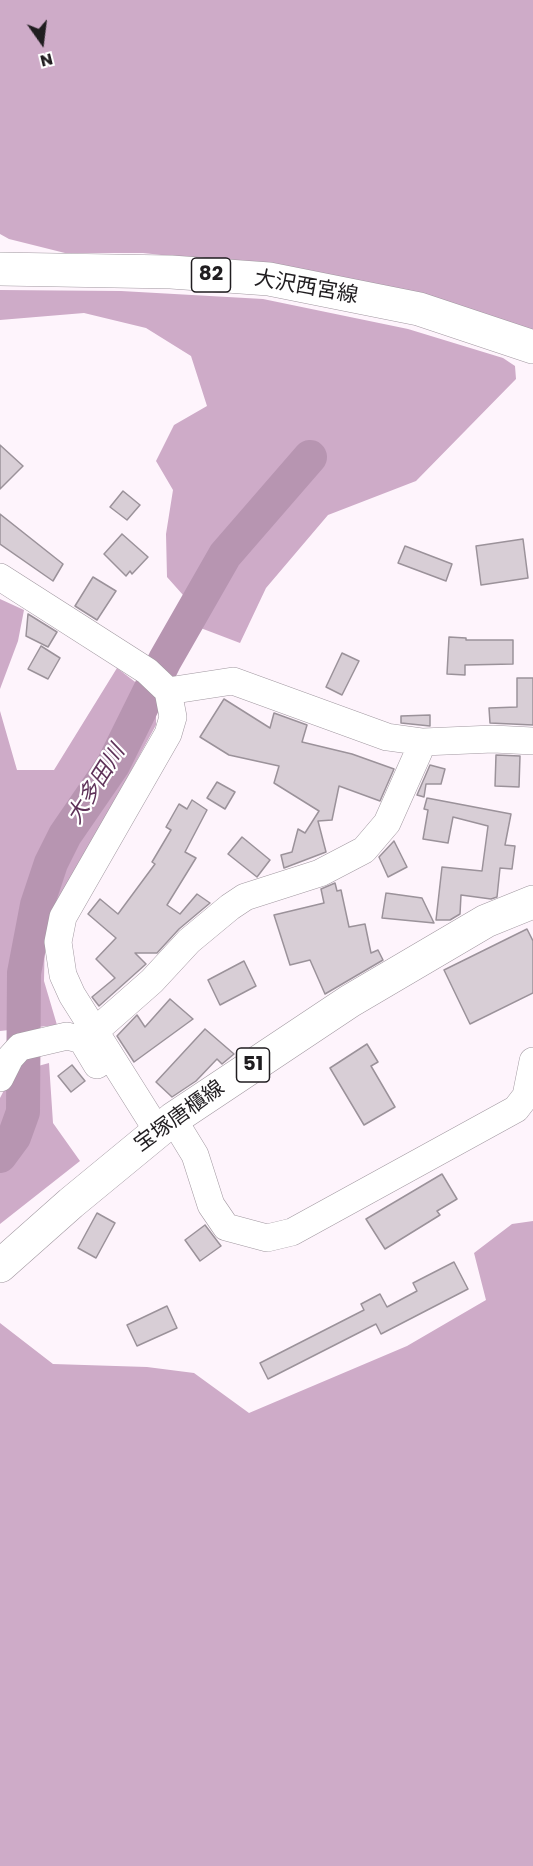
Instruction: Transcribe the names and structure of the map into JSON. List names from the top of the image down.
{
  "streets": {
    "main road": [
      "82",
      "大沢西宮線",
      "51",
      "宝塚唐櫃線"
    ]
  },
  "water": ["大多田川"],
  "north": "bottom"
}
